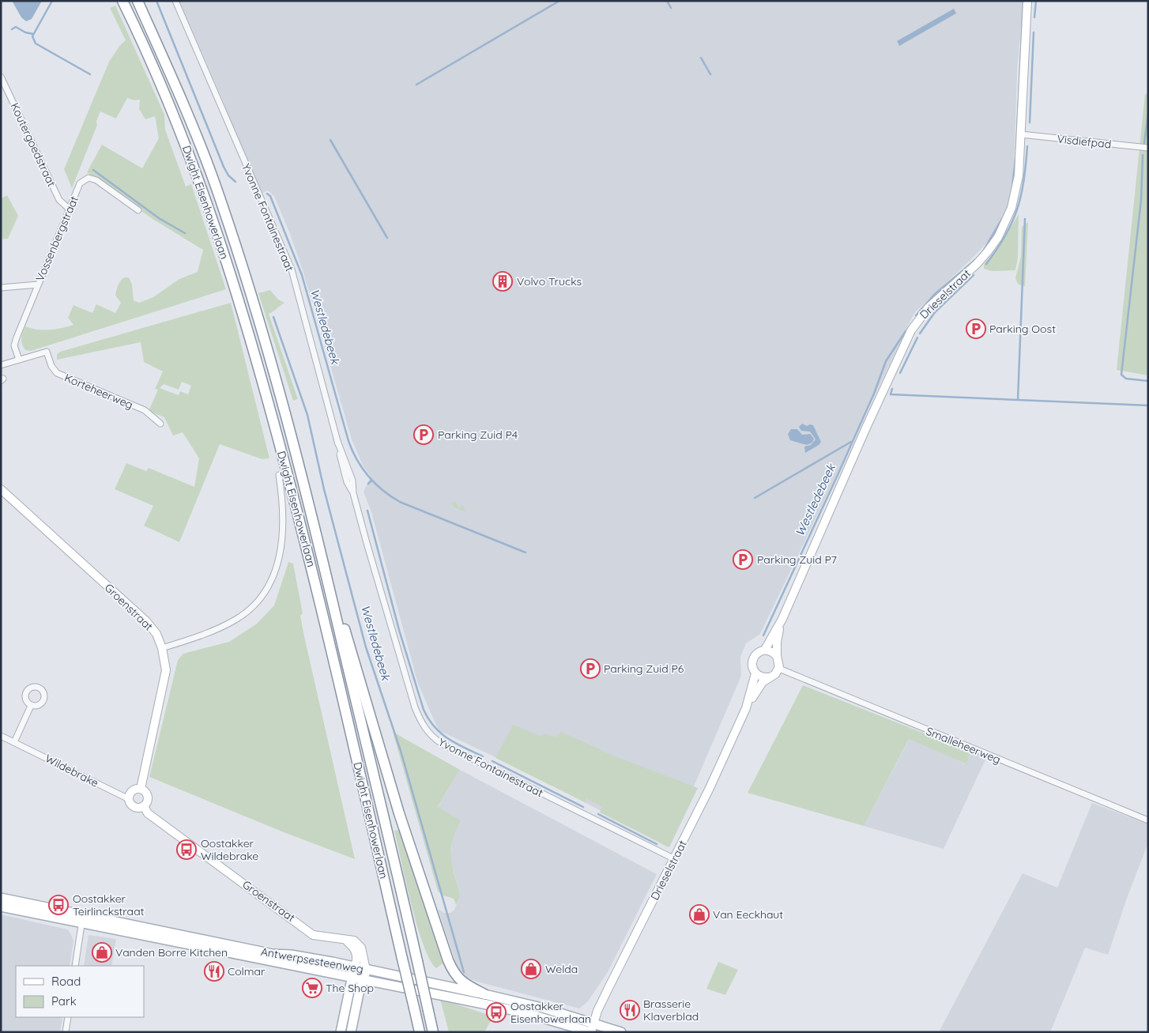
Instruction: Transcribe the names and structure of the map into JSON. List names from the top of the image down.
{
  "streets": {
    "highway": ["Dwight Eisenhowerlaan"],
    "main road": ["Antwerpsesteenweg"],
    "street": [
      "Visdiefpad",
      "Koutergoedstraat",
      "Yvonne Fontainestraat",
      "Vossenbergstraat",
      "Drieselstraat",
      "Korteheerweg",
      "Groenstraat",
      "Smalleheerweg",
      "Wildebrake"
    ]
  },
  "crossings": [
    ["Visdiefpad", "Drieselstraat"],
    ["Koutergoedstraat", "Vossenbergstraat"],
    ["Yvonne Fontainestraat", "Drieselstraat"],
    ["Vossenbergstraat", "Korteheerweg"],
    ["Drieselstraat", "Smalleheerweg"],
    ["Drieselstraat", "Antwerpsesteenweg"],
    ["Groenstraat", "Wildebrake"],
    ["Groenstraat", "Antwerpsesteenweg"]
  ],
  "water": ["Westledebeek"],
  "places": {
    "building": ["Volvo Trucks"],
    "parking": [
      "Parking Oost",
      "Parking Zuid P4",
      "Parking Zuid P7",
      "Parking Zuid P6"
    ],
    "bus stop": ["Oostakker Wildebrake", "Oostakker Teirlinckstraat", "Oostakker Eisenhowerlaan"],
    "shop": ["Van Eeckhaut", "Vanden Borre Kitchen", "Welda"],
    "restaurant": ["Colmar", "Brasserie Klaverblad"],
    "supermarket": ["The Shop"]
  },
  "legend": ["Road", "Park"]
}
